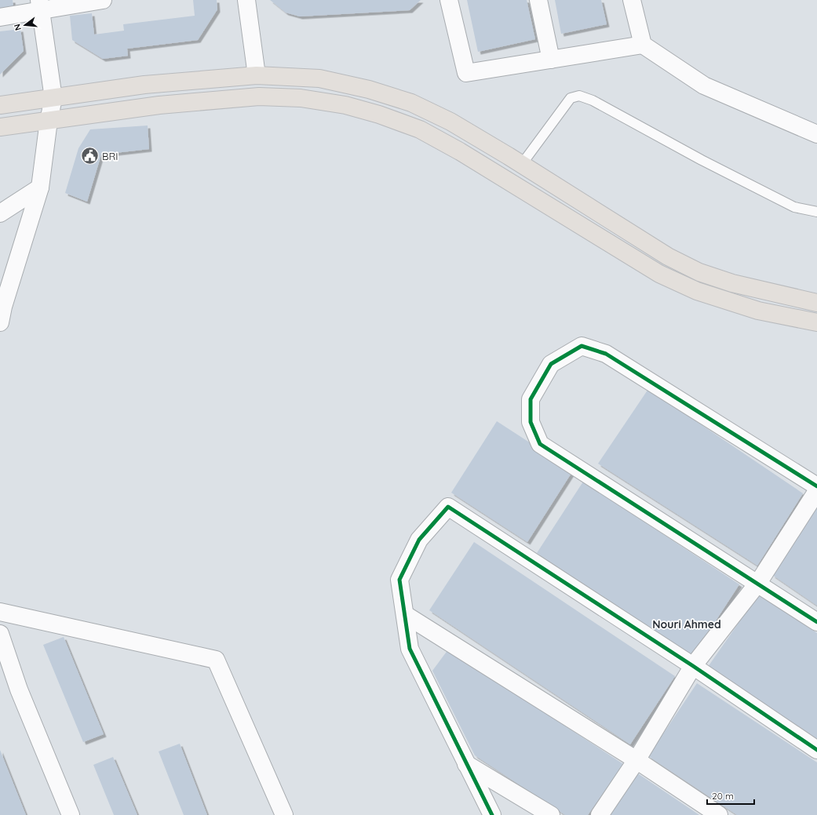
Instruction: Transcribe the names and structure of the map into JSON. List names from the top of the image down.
{
  "districts": ["Nouri Ahmed"],
  "places": {
    "public building": ["BRI"]
  },
  "scale_bar": "20 m",
  "north": "left"
}
